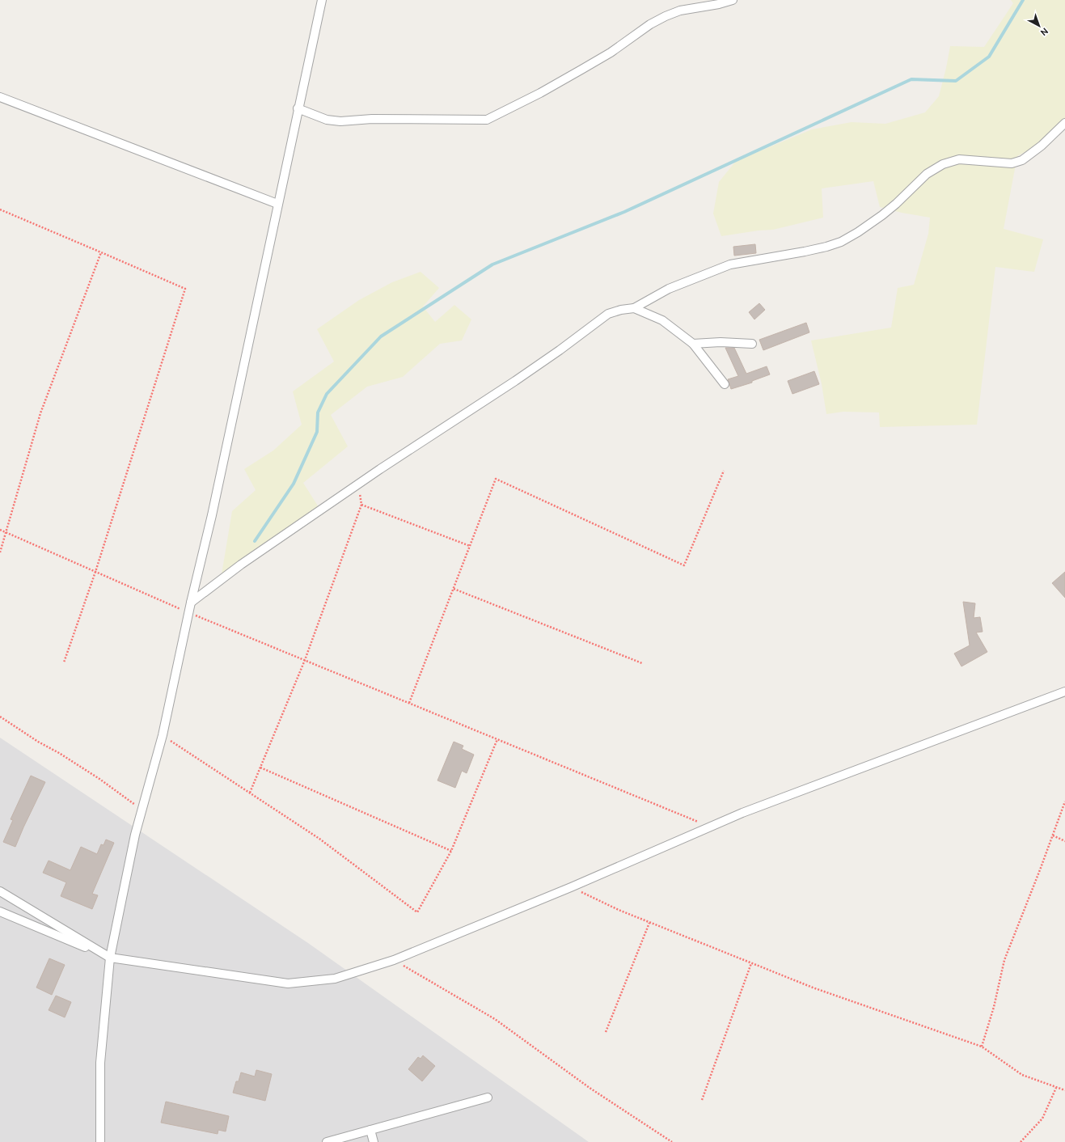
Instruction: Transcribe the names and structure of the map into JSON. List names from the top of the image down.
{
  "north": "bottom right"
}
